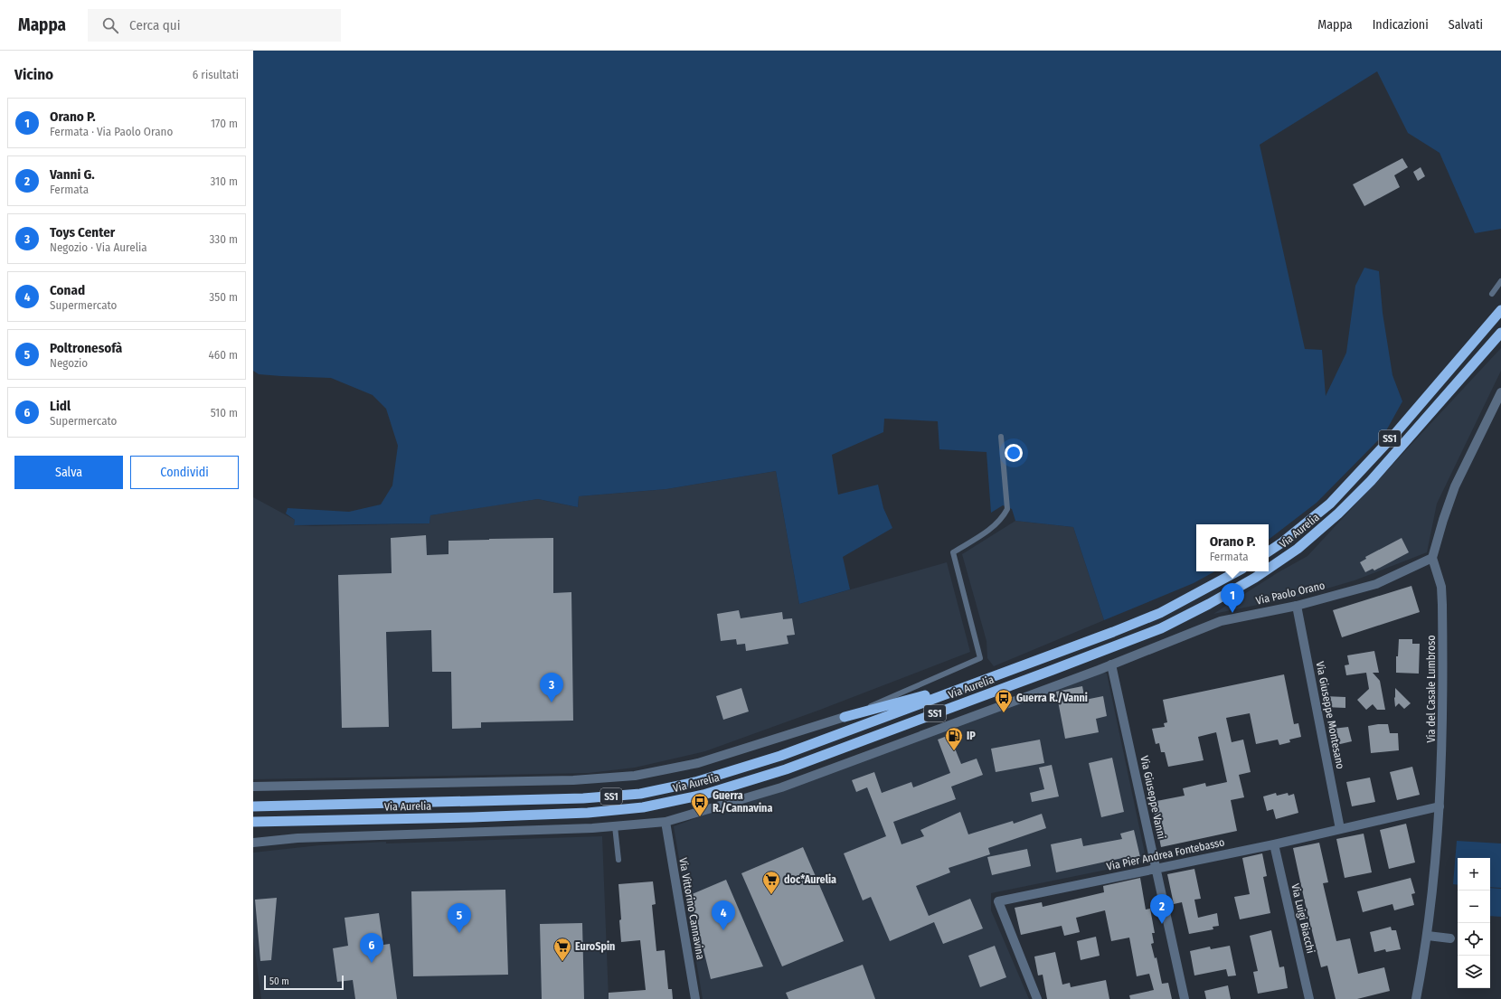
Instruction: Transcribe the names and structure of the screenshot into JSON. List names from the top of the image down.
{
  "streets": {
    "highway": ["SS1", "Via Aurelia"],
    "street": [
      "Via Paolo Orano",
      "Via del Casale Lumbroso",
      "Via Giuseppe Montesano",
      "Via Giuseppe Vanni",
      "Via Pier Andrea Fontebasso",
      "Via Vittorino Cannavina",
      "Via Luigi Biacchi"
    ]
  },
  "crossings": [
    ["Via Paolo Orano", "Via del Casale Lumbroso"],
    ["Via Paolo Orano", "Via Giuseppe Montesano"],
    ["Via Paolo Orano", "Via Giuseppe Vanni"],
    ["Via del Casale Lumbroso", "Via Pier Andrea Fontebasso"],
    ["Via Giuseppe Montesano", "Via Pier Andrea Fontebasso"],
    ["Via Giuseppe Vanni", "Via Pier Andrea Fontebasso"],
    ["Via Pier Andrea Fontebasso", "Via Luigi Biacchi"]
  ],
  "places": {
    "bus stop": ["Guerra R./Vanni", "Guerra R./Cannavina"],
    "fuel station": ["IP"],
    "supermarket": ["doc*Aurelia", "EuroSpin"]
  },
  "scale_bar": "50 m",
  "page": {
    "header": "Mappa",
    "search": "Cerca qui",
    "nav": ["Mappa", "Indicazioni", "Salvati"],
    "heading": ["Vicino", "6 risultati"],
    "list": [
      {
        "mark": "1",
        "name": "Orano P.",
        "note": "Fermata · Via Paolo Orano",
        "value": "170 m"
      },
      {
        "mark": "2",
        "name": "Vanni G.",
        "note": "Fermata",
        "value": "310 m"
      },
      {
        "mark": "3",
        "name": "Toys Center",
        "note": "Negozio · Via Aurelia",
        "value": "330 m"
      },
      {
        "mark": "4",
        "name": "Conad",
        "note": "Supermercato",
        "value": "350 m"
      },
      {
        "mark": "5",
        "name": "Poltronesofà",
        "note": "Negozio",
        "value": "460 m"
      },
      {
        "mark": "6",
        "name": "Lidl",
        "note": "Supermercato",
        "value": "510 m"
      }
    ],
    "buttons": ["Salva", "Condividi"],
    "popup": ["Orano P.", "Fermata"],
    "pins": [
      "1",
      "3",
      "2",
      "4",
      "5",
      "6"
    ],
    "map_buttons": ["+", "−"],
    "scale": "50 m"
  }
}
